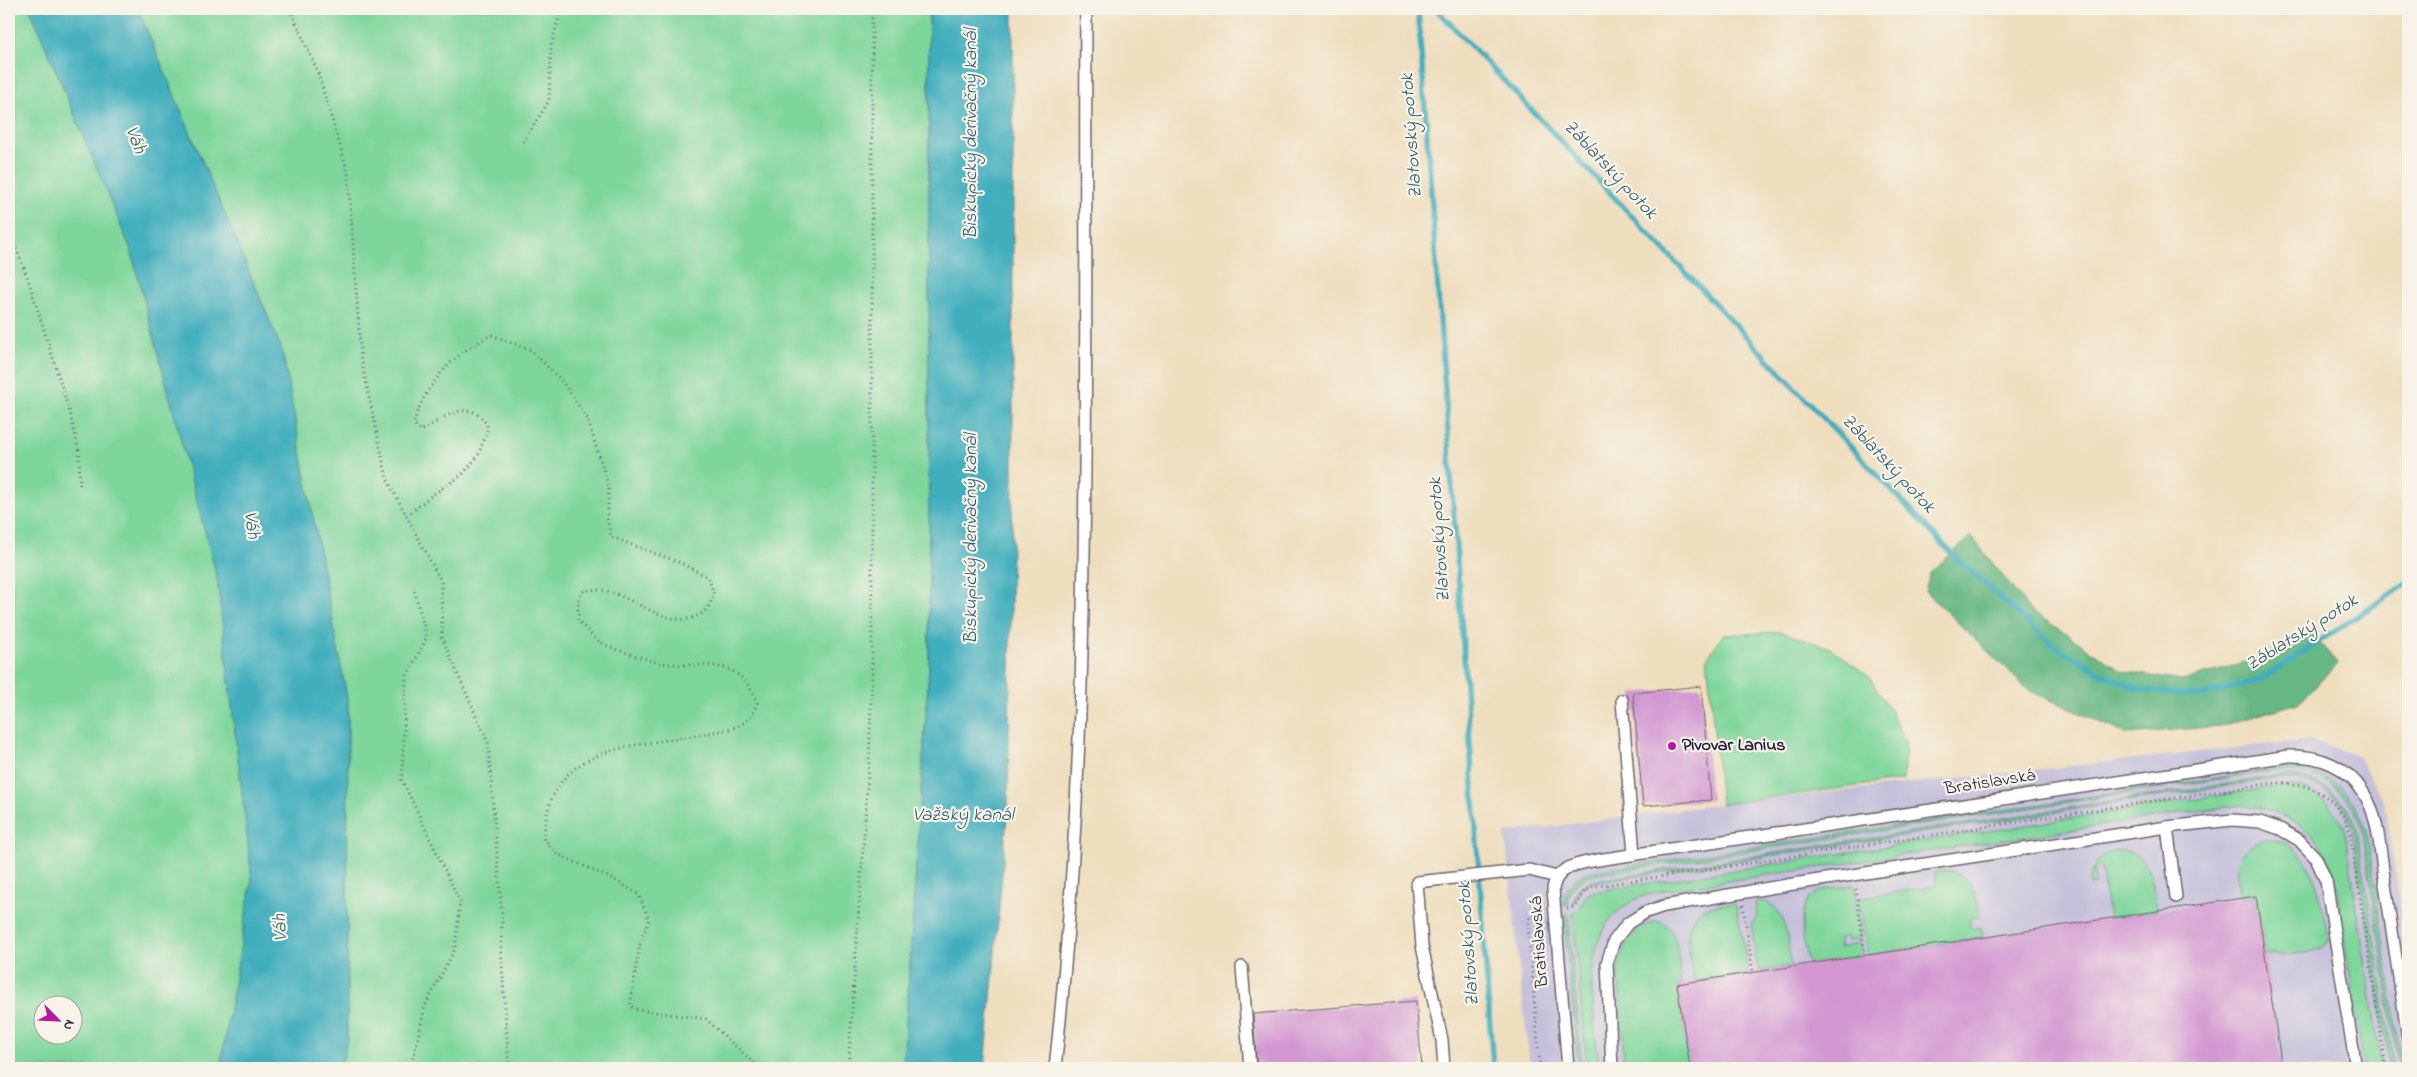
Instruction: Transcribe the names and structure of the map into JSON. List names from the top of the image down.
{
  "streets": {
    "lane": ["Bratislavská"]
  },
  "water": [
    "Biskupický derivačný kanál",
    "Zlatovský potok",
    "Váh",
    "Záblatský potok",
    "Važský kanál"
  ],
  "places": ["Pivovar Lanius"],
  "north": "bottom right"
}
